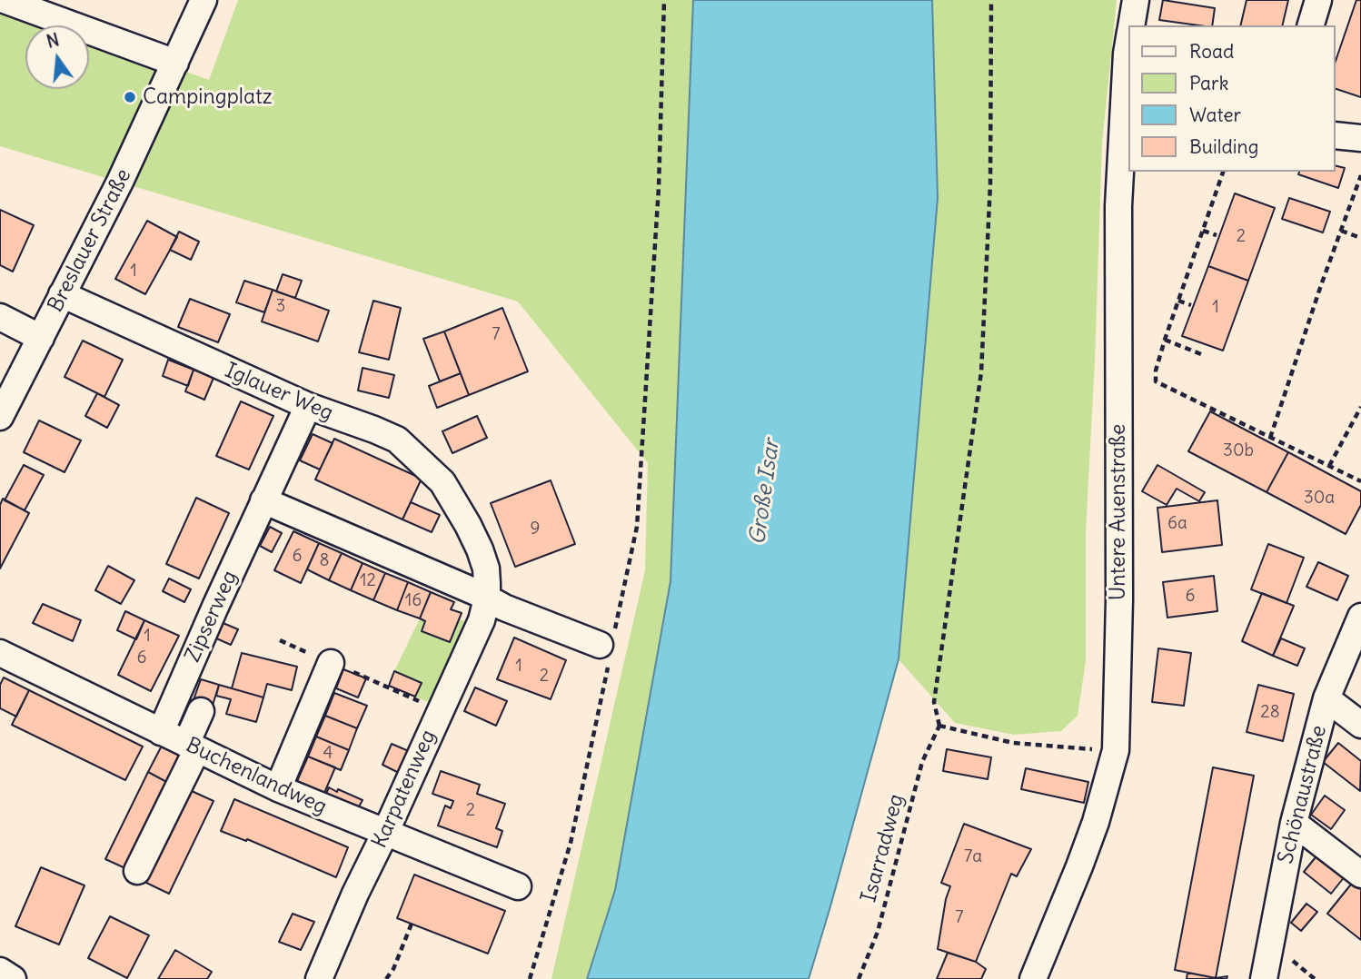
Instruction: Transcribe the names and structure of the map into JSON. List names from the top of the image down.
{
  "streets": {
    "street": [
      "Breslauer Straße",
      "Iglauer Weg",
      "Untere Auenstraße",
      "Zipserweg",
      "Buchenlandweg",
      "Karpatenweg",
      "Schönaustraße"
    ],
    "path": ["Isarradweg"]
  },
  "crossings": [
    ["Breslauer Straße", "Iglauer Weg"],
    ["Iglauer Weg", "Zipserweg"],
    ["Iglauer Weg", "Karpatenweg"],
    ["Zipserweg", "Buchenlandweg"],
    ["Buchenlandweg", "Karpatenweg"]
  ],
  "water": ["Große Isar"],
  "places": ["Campingplatz"],
  "house_numbers": [
    "2",
    "1",
    "3",
    "1",
    "7",
    "30b",
    "30a",
    "6a",
    "9",
    "6",
    "8",
    "12",
    "6",
    "16",
    "1",
    "6",
    "1",
    "2",
    "28",
    "4",
    "2",
    "7a",
    "7"
  ],
  "legend": [
    "Road",
    "Park",
    "Water",
    "Building"
  ],
  "north": "top"
}
